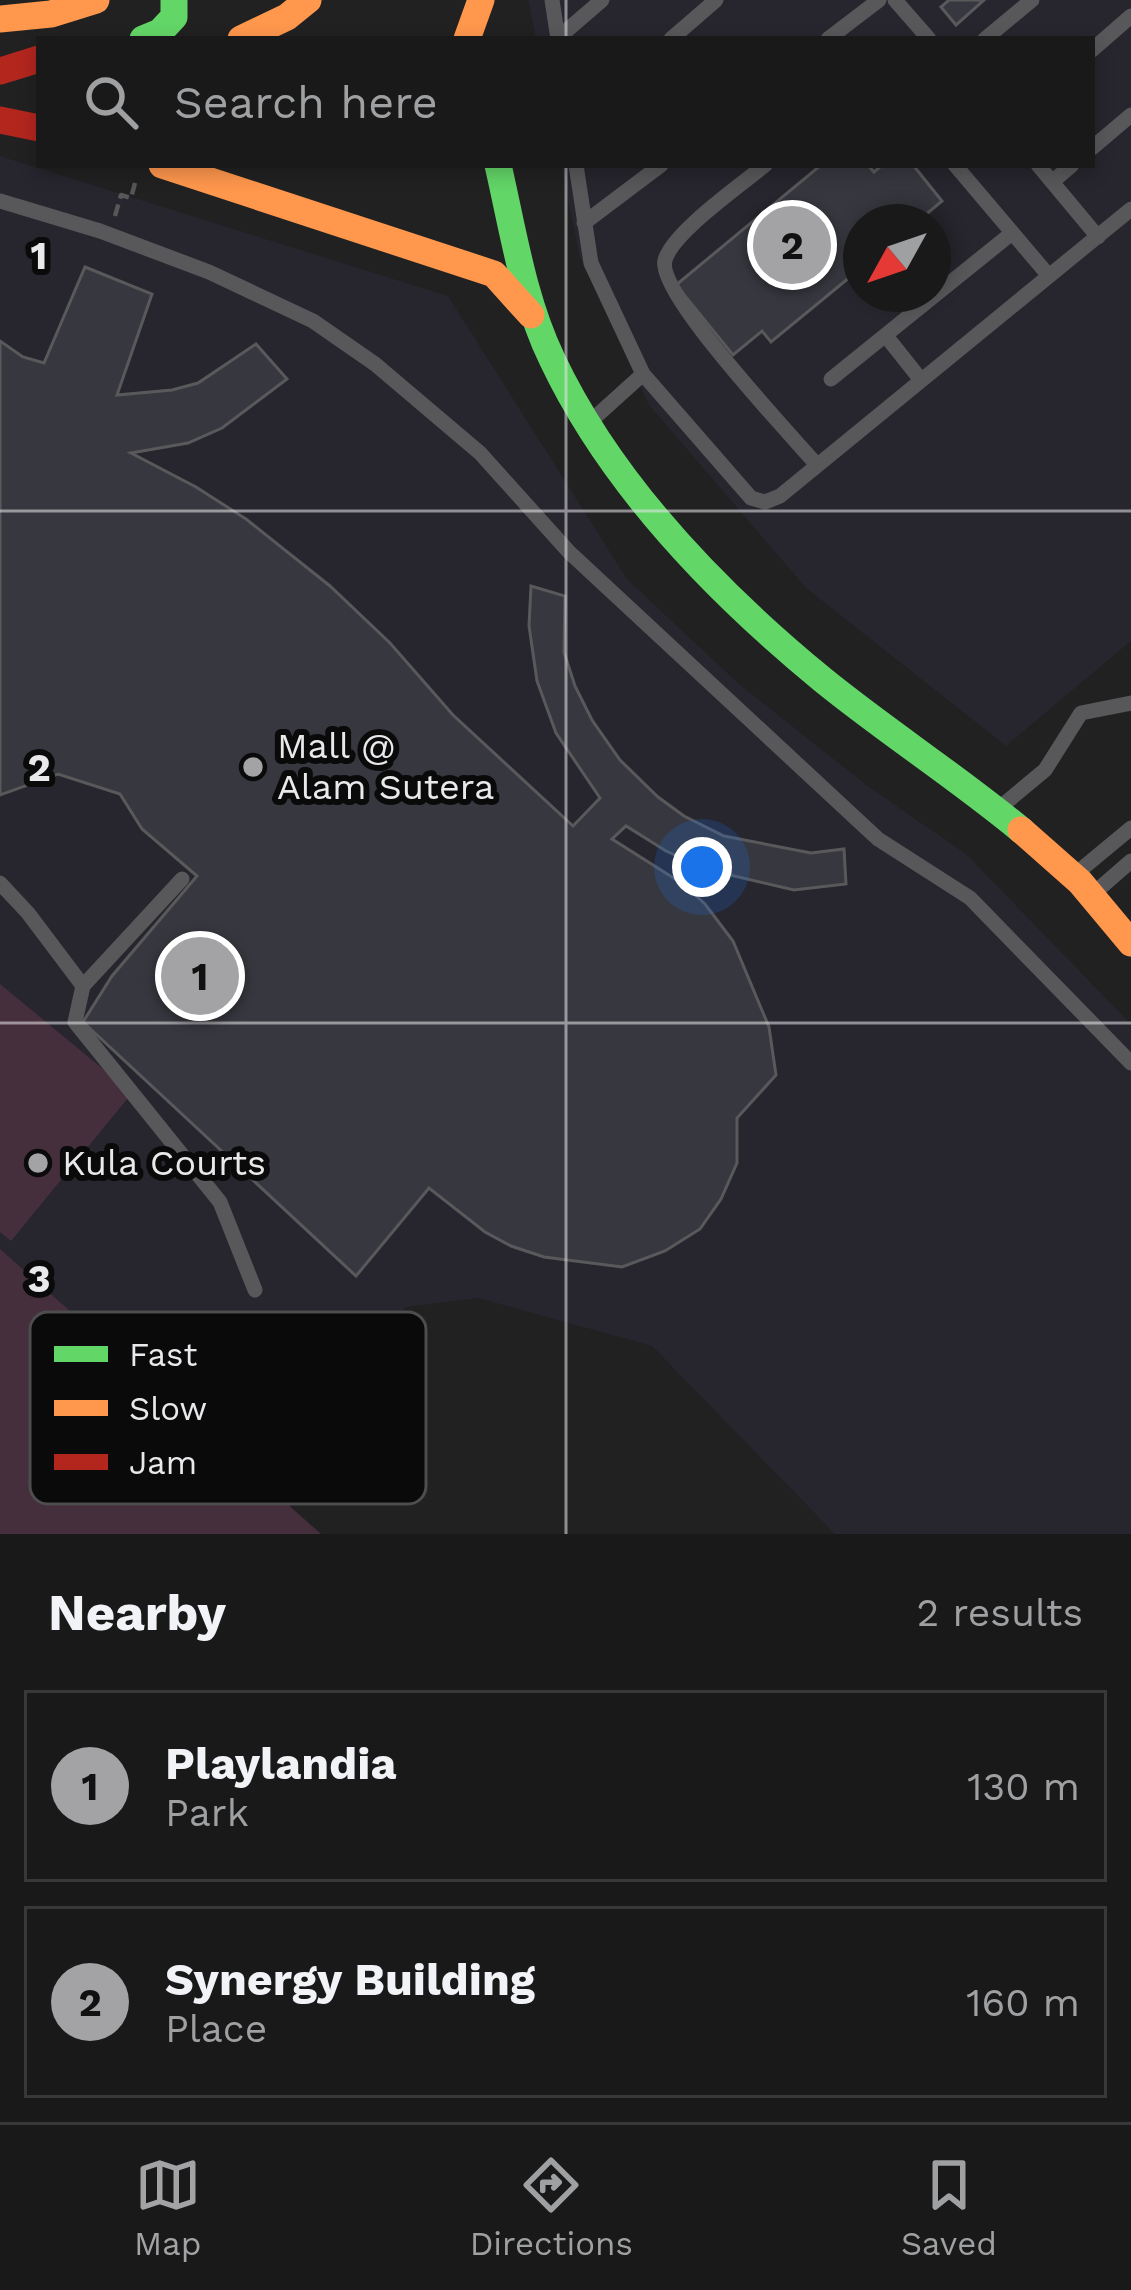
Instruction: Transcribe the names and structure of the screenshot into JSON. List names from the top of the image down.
{
  "places": ["Mall @ Alam Sutera", "Kula Courts"],
  "legend": ["Fast", "Slow", "Jam"],
  "north": "bottom left",
  "page": {
    "search": "Search here",
    "pins": ["2", "1"],
    "heading": ["Nearby", "2 results"],
    "list": [
      {
        "mark": "1",
        "name": "Playlandia",
        "note": "Park",
        "value": "130 m"
      },
      {
        "mark": "2",
        "name": "Synergy Building",
        "note": "Place",
        "value": "160 m"
      }
    ],
    "nav": ["Map", "Directions", "Saved"]
  },
  "grid": {
    "rows": ["1", "2", "3"]
  }
}
